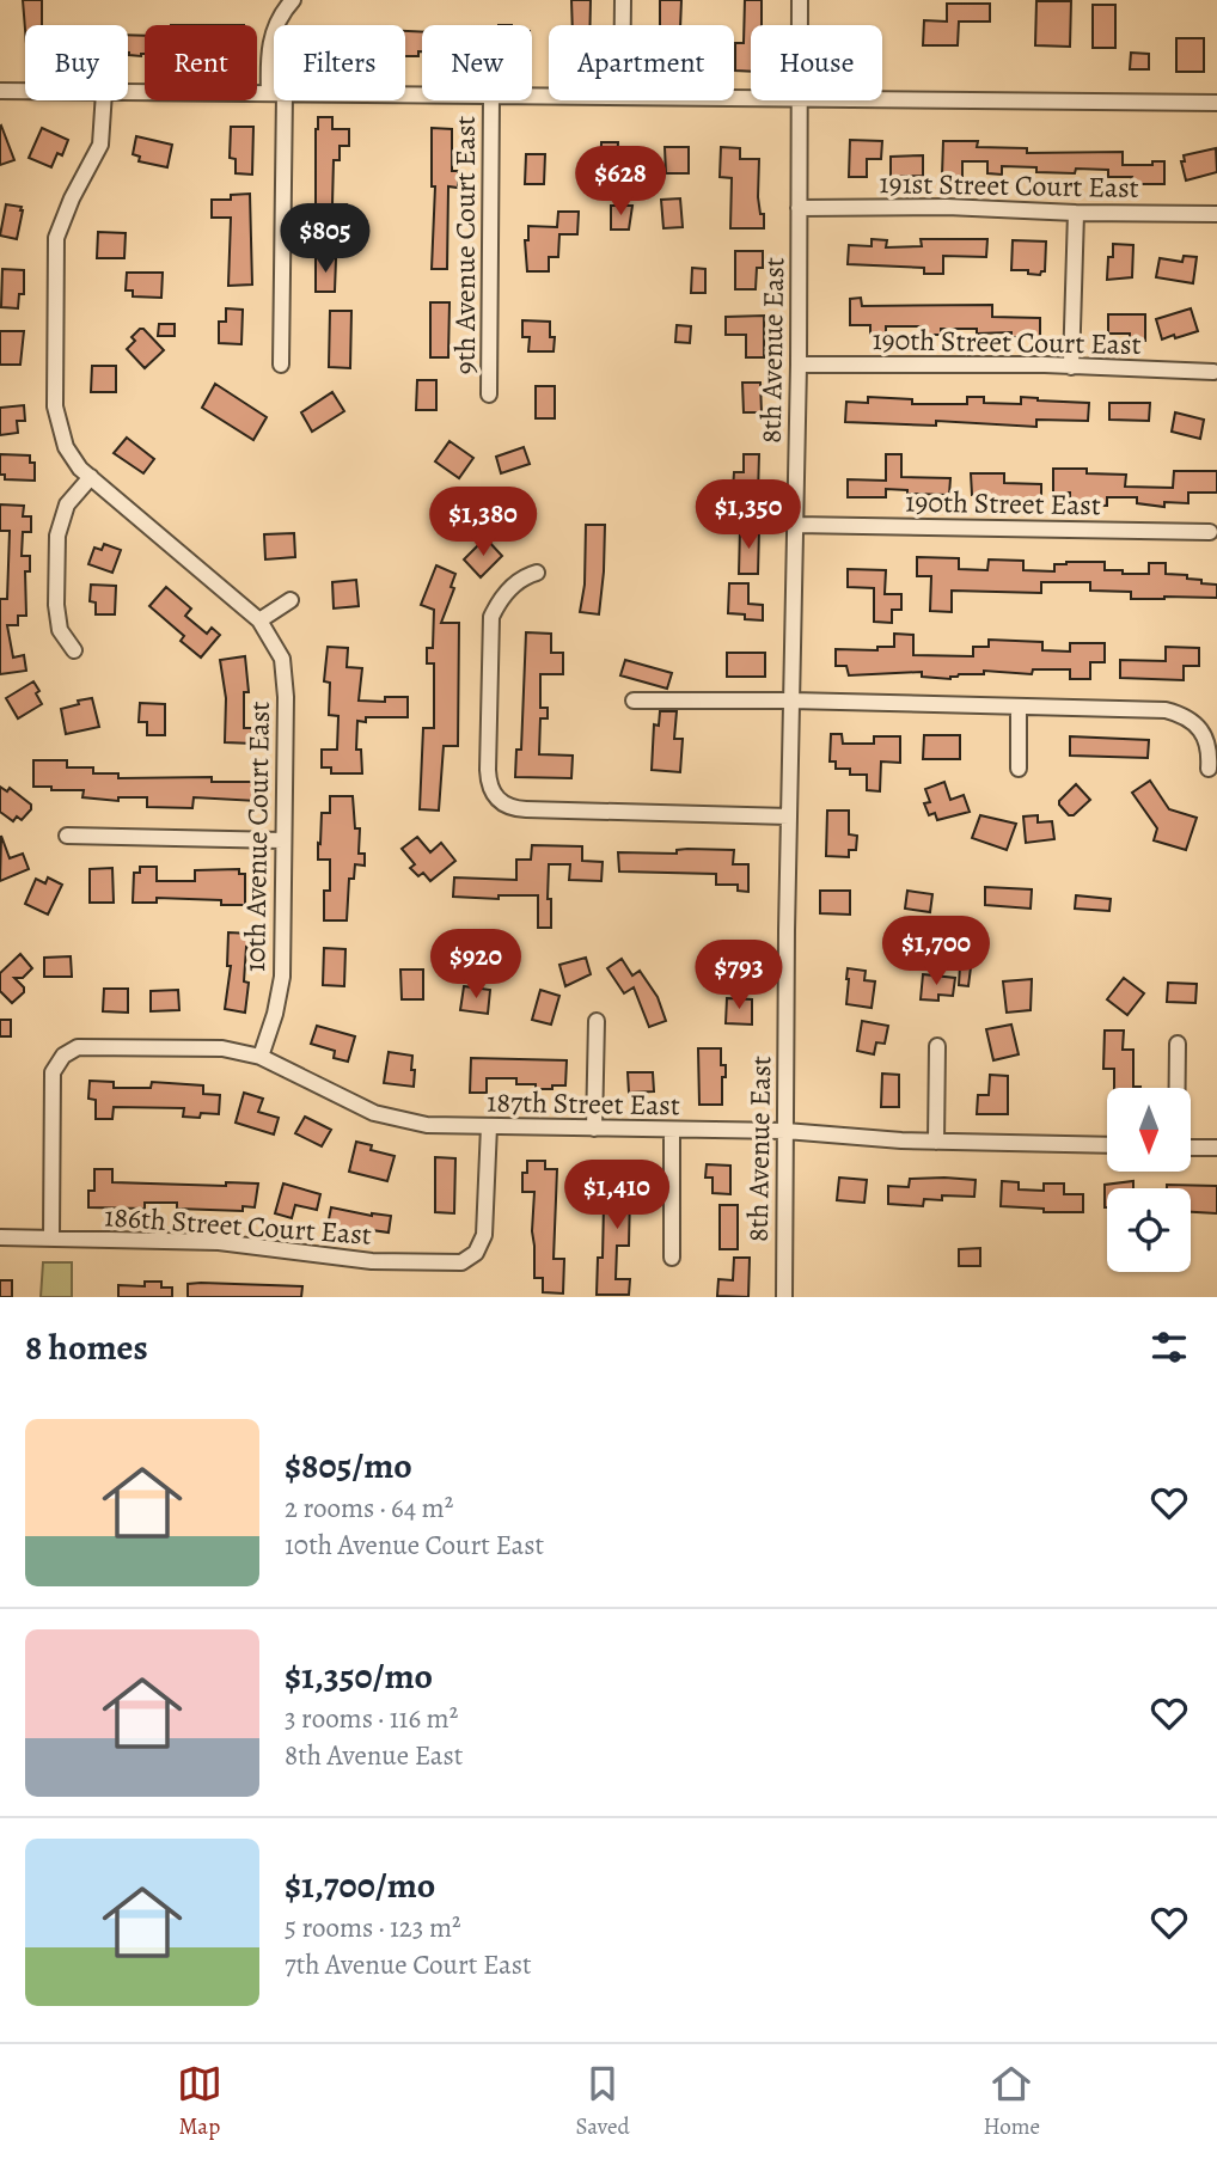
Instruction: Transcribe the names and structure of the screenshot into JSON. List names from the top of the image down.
{
  "streets": {
    "street": [
      "191st Street Court East",
      "9th Avenue Court East",
      "190th Street Court East",
      "8th Avenue East",
      "190th Street East",
      "10th Avenue Court East",
      "187th Street East",
      "186th Street Court East"
    ]
  },
  "crossings": [
    ["191st Street Court East", "8th Avenue East"],
    ["190th Street Court East", "8th Avenue East"],
    ["8th Avenue East", "190th Street East"],
    ["8th Avenue East", "187th Street East"],
    ["10th Avenue Court East", "187th Street East"],
    ["187th Street East", "186th Street Court East"]
  ],
  "north": "bottom",
  "page": {
    "chip": [
      "Buy",
      "Rent",
      "Filters",
      "New",
      "Apartment",
      "House"
    ],
    "price": [
      "$628",
      "$805",
      "$1,350",
      "$1,380",
      "$1,700",
      "$920",
      "$793",
      "$1,410"
    ],
    "heading": "8 homes",
    "list": [
      {
        "name": "$805/mo",
        "note": "2 rooms · 64 m² · 10th Avenue Court East"
      },
      {
        "name": "$1,350/mo",
        "note": "3 rooms · 116 m² · 8th Avenue East"
      },
      {
        "name": "$1,700/mo",
        "note": "5 rooms · 123 m² · 7th Avenue Court East"
      }
    ],
    "tabs": ["Map", "Saved", "Home"]
  }
}
